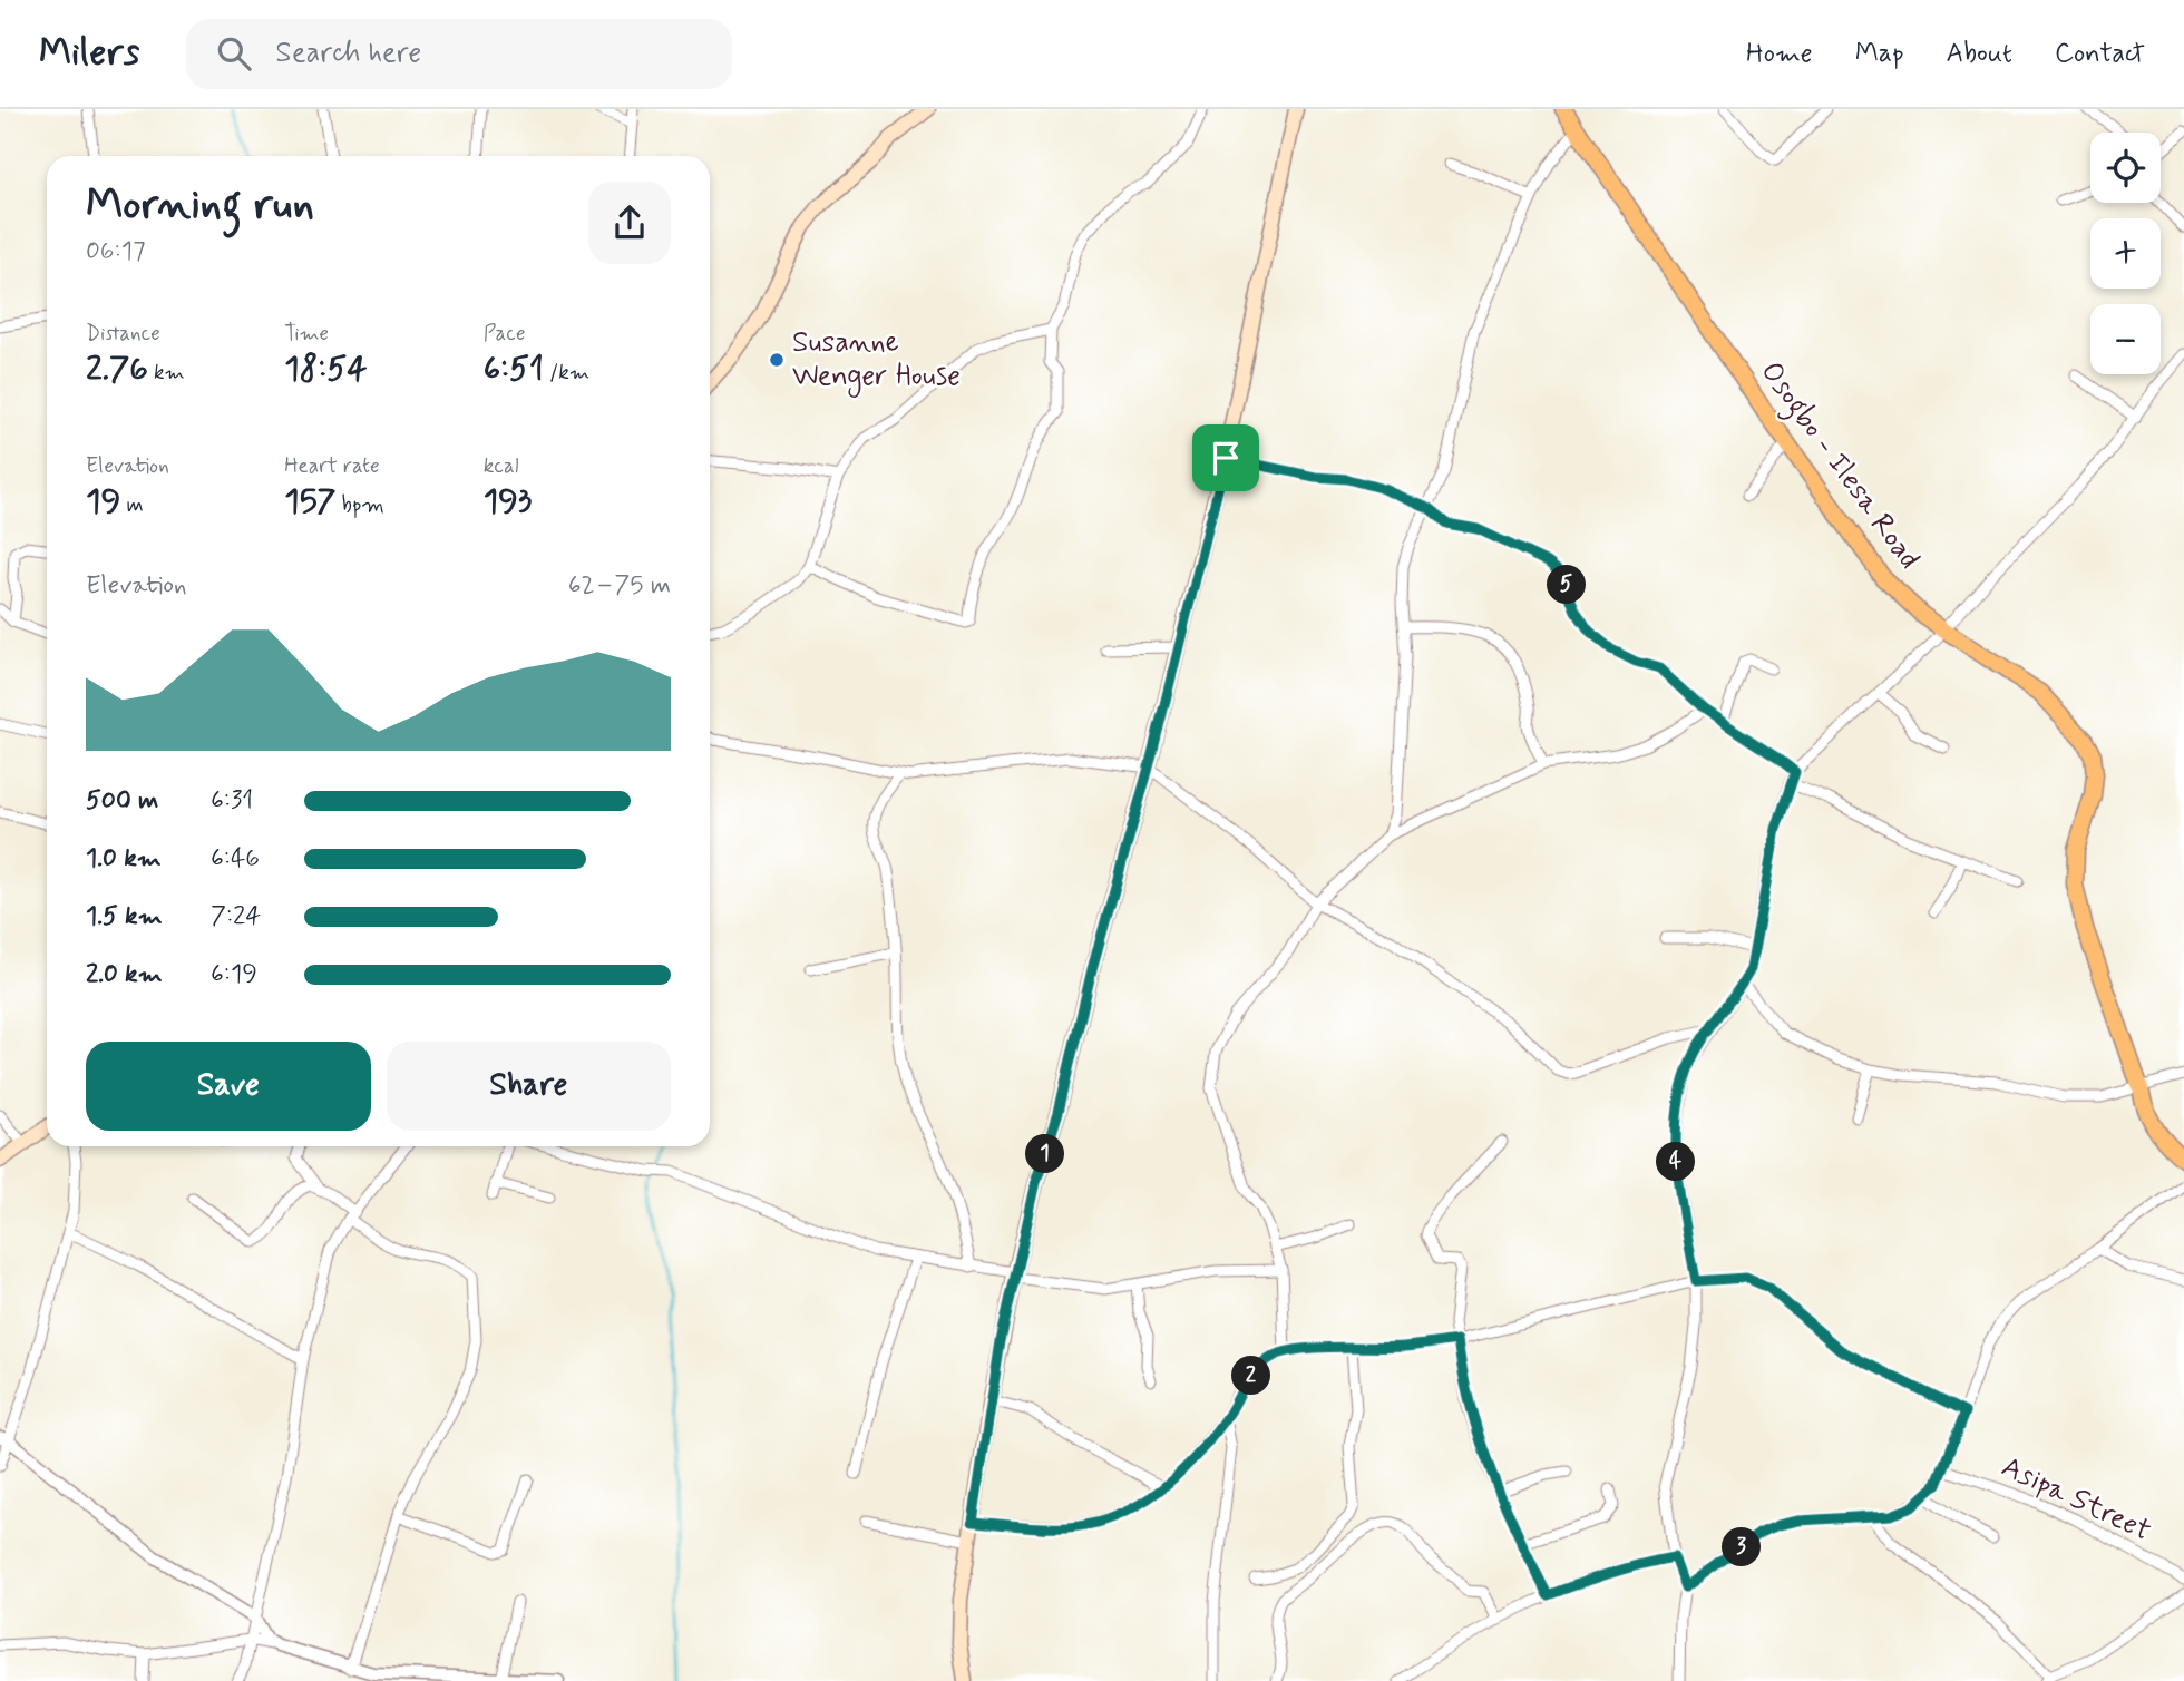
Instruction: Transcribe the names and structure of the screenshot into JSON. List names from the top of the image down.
{
  "streets": {
    "main road": ["Osogbo - Ilesa Road"],
    "street": ["Asipa Street"]
  },
  "places": ["Susanne Wenger House"],
  "page": {
    "header": "Milers",
    "search": "Search here",
    "nav": [
      "Home",
      "Map",
      "About",
      "Contact"
    ],
    "map_buttons": ["+", "−"],
    "heading": ["Morning run", "06:17"],
    "stats": [
      ["Distance", "2.76 km"],
      ["Time", "18:54"],
      ["Pace", "6:51 /km"],
      ["Elevation", "19 m"],
      ["Heart rate", "157 bpm"],
      ["kcal", "193"]
    ],
    "chart": ["Elevation", "62–75 m"],
    "pins": [
      "5",
      "1",
      "4",
      "2",
      "3"
    ],
    "list": [
      {
        "name": "500 m",
        "note": "6:31"
      },
      {
        "name": "1.0 km",
        "note": "6:46"
      },
      {
        "name": "1.5 km",
        "note": "7:24"
      },
      {
        "name": "2.0 km",
        "note": "6:19"
      }
    ],
    "buttons": ["Save", "Share"]
  }
}
